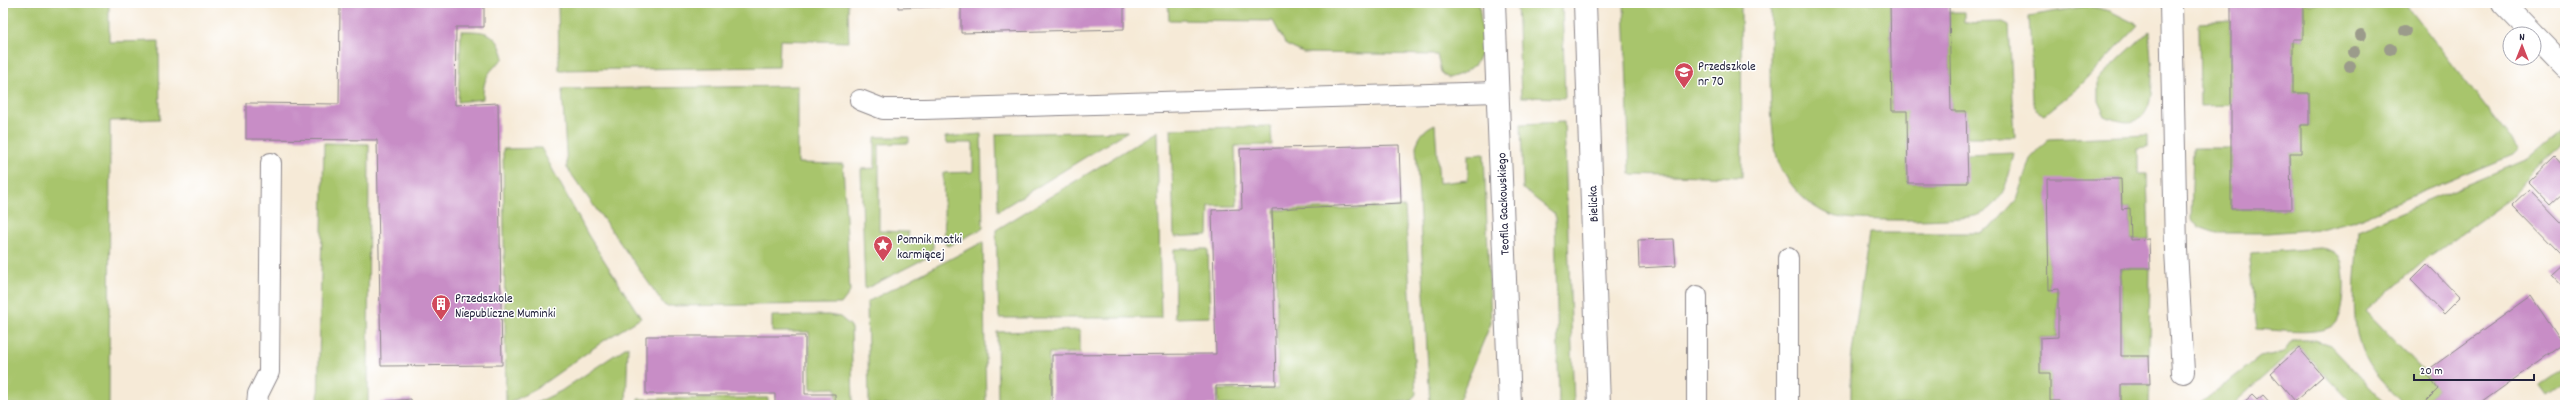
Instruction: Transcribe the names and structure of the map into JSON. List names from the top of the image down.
{
  "streets": {
    "street": ["Teofila Gackowskiego", "Bielicka"]
  },
  "places": {
    "school or university": ["Przedszkole nr 70"],
    "place": ["Pomnik matki karmiącej"],
    "building": ["Przedszkole Niepubliczne Muminki"]
  },
  "scale_bar": "20 m",
  "north": "top"
}
